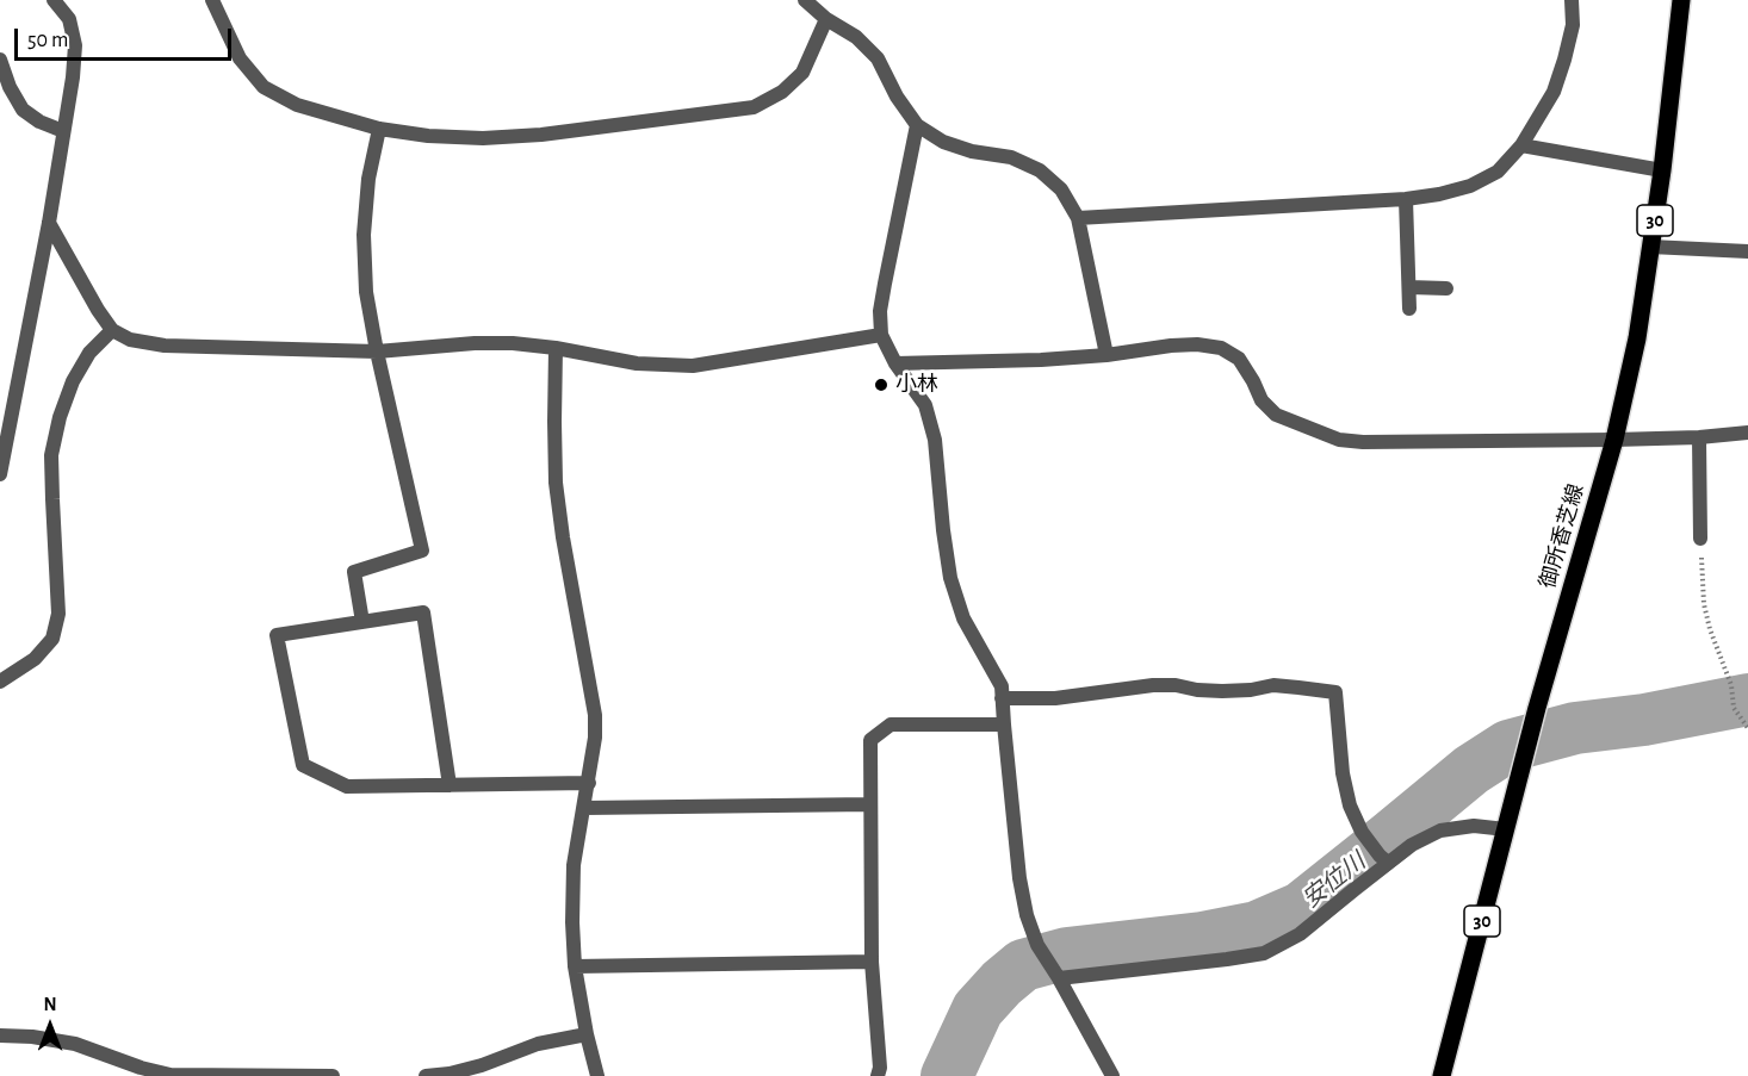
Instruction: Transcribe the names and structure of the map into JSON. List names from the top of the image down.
{
  "streets": {
    "main road": ["30", "御所香芝線"]
  },
  "water": ["安位川"],
  "places": ["小林"],
  "scale_bar": "50 m",
  "north": "top"
}
